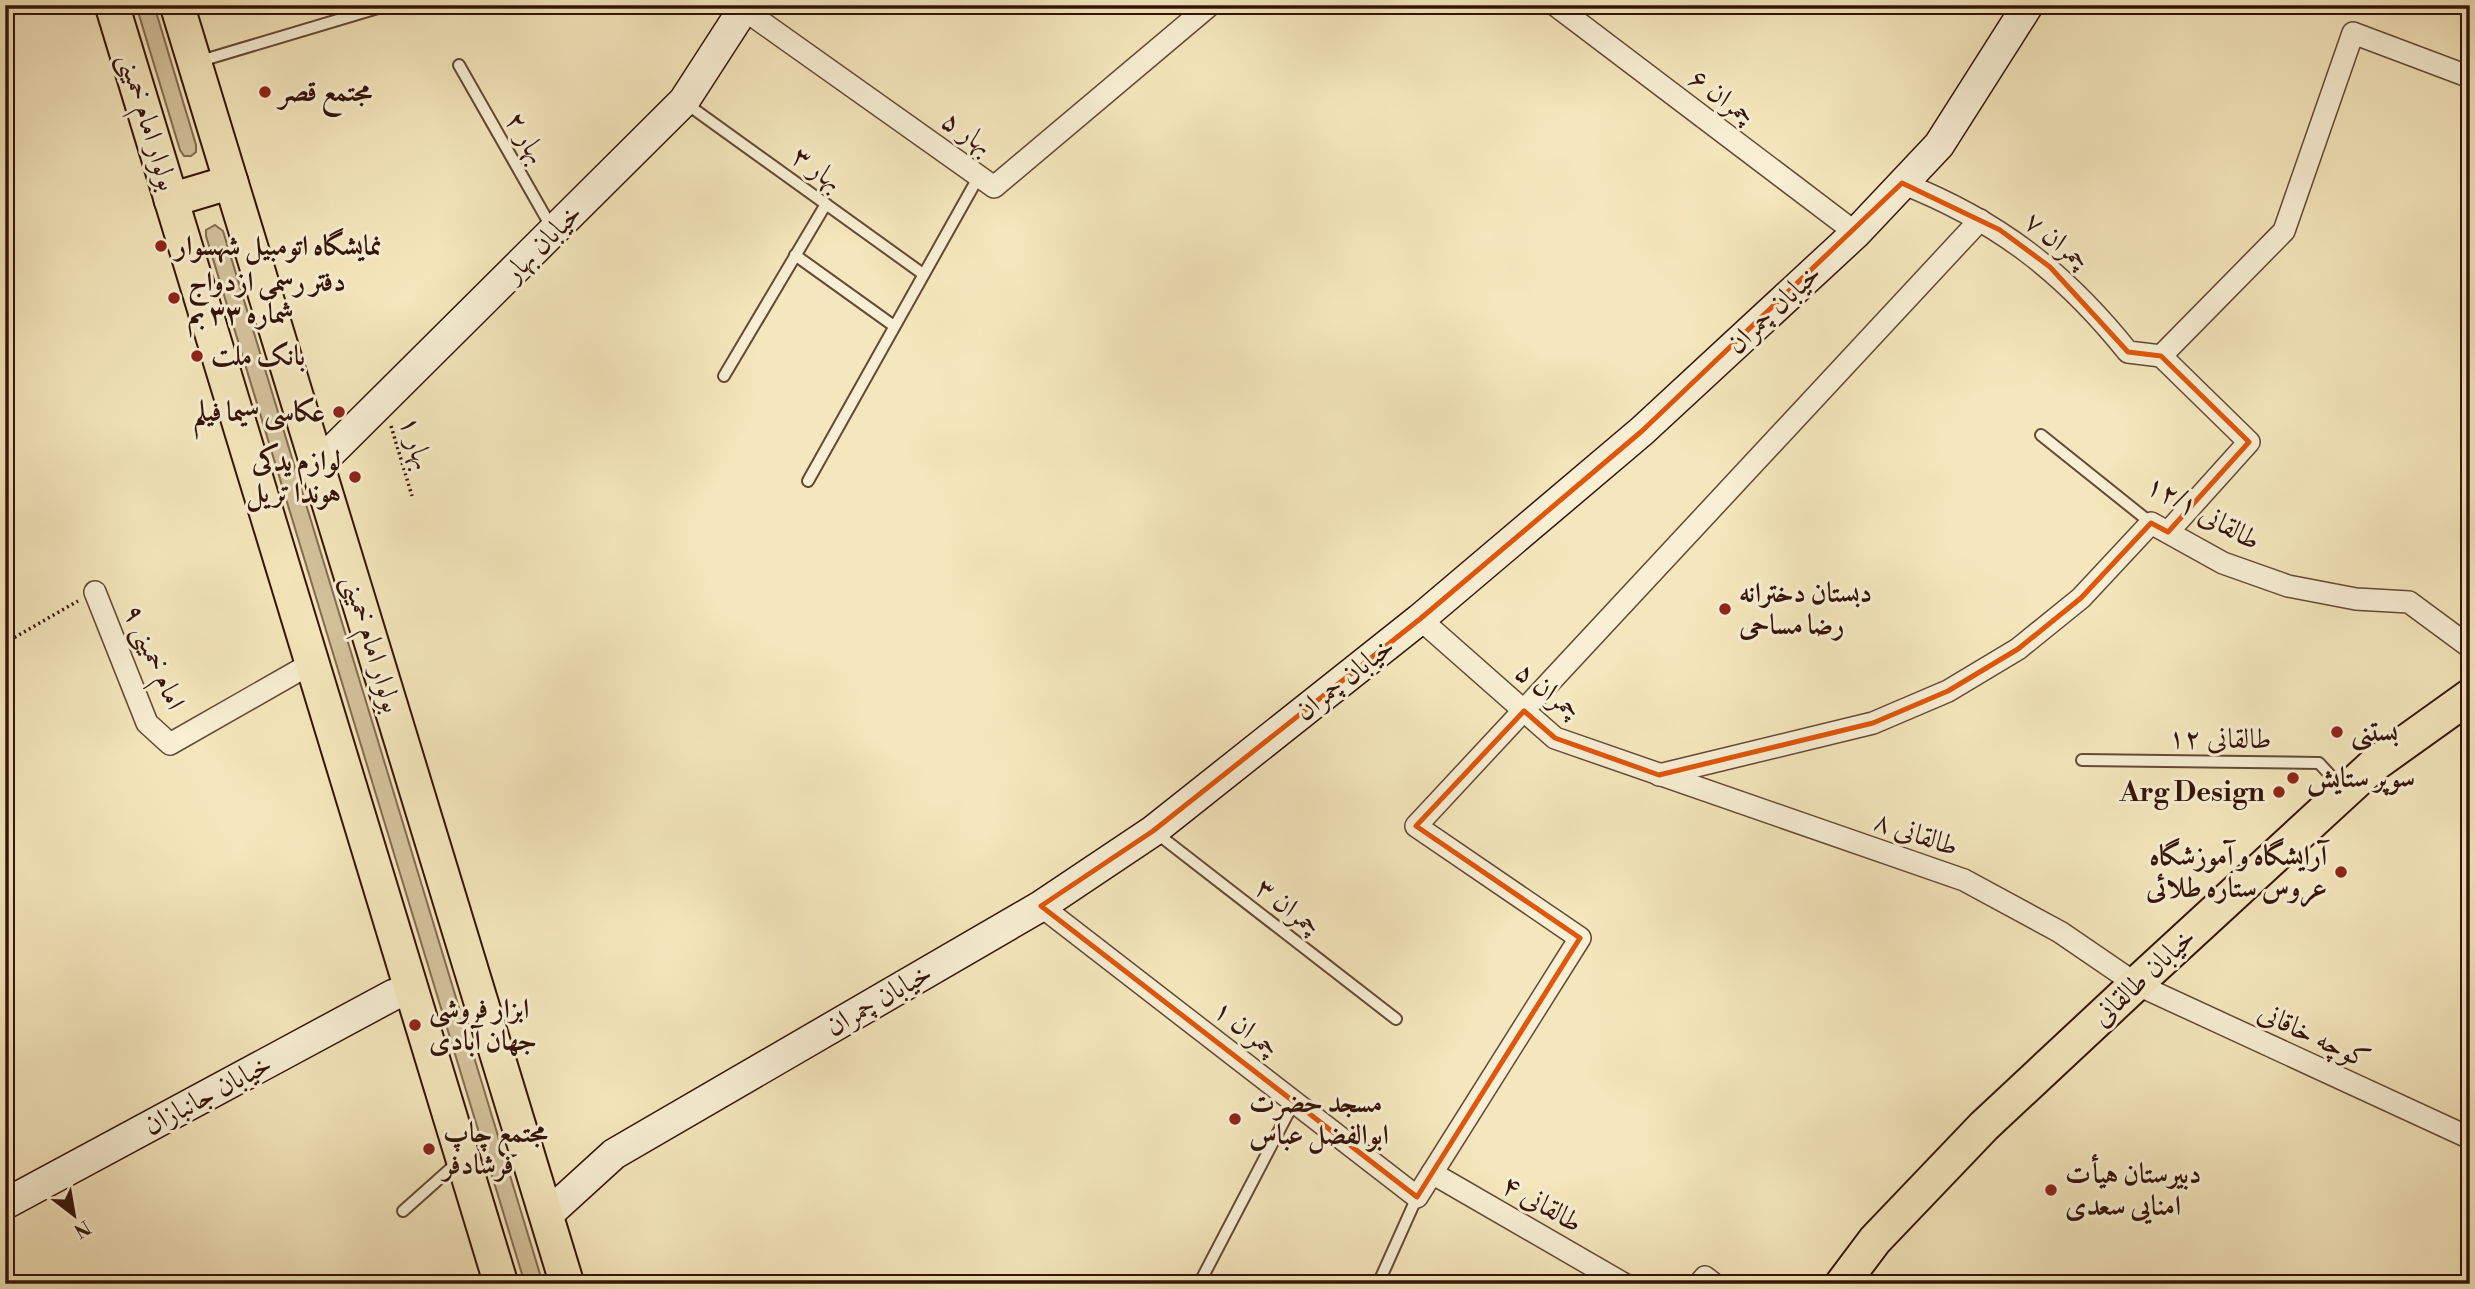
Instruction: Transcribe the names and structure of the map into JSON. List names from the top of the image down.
{
  "streets": {
    "main road": [
      "بولوار امام خمینی",
      "خیابان بهار",
      "خیابان چمران",
      "خیابان طالقانی",
      "خیابان جانبازان"
    ],
    "street": [
      "چمران ۶",
      "بهار ۵",
      "چمران ۷",
      "طالقانی ۱۲/۱",
      "امام خمینی ۹",
      "چمران ۵",
      "طالقانی ۸",
      "چمران ۱",
      "کوچه خاقانی",
      "طالقانی ۴"
    ],
    "lane": [
      "بهار ۲",
      "بهار ۳",
      "طالقانی ۱۲",
      "چمران ۳"
    ],
    "path": ["بهار ۱"]
  },
  "crossings": [
    ["چمران ۶", "خیابان چمران"],
    ["بولوار امام خمینی", "خیابان بهار"],
    ["بولوار امام خمینی", "خیابان چمران"],
    ["بولوار امام خمینی", "امام خمینی ۹"],
    ["بولوار امام خمینی", "خیابان جانبازان"],
    ["بهار ۵", "خیابان بهار"],
    ["بهار ۲", "خیابان بهار"],
    ["بهار ۳", "خیابان بهار"],
    ["چمران ۷", "خیابان چمران"],
    ["خیابان بهار", "بهار ۱"],
    ["خیابان چمران", "چمران ۵"],
    ["خیابان چمران", "چمران ۳"],
    ["خیابان چمران", "چمران ۱"],
    ["چمران ۵", "طالقانی ۸"],
    ["طالقانی ۱۲", "خیابان طالقانی"],
    ["طالقانی ۸", "خیابان طالقانی"],
    ["طالقانی ۸", "کوچه خاقانی"],
    ["خیابان طالقانی", "کوچه خاقانی"]
  ],
  "places": [
    "مجتمع قصر",
    "نمایشگاه اتومبیل شهسوار",
    "دفتر رسمی ازدواج شماره ۳۳ بم",
    "بانک ملت",
    "عکاسی سیما فیلم",
    "لوازم یدکی هوندا تریل",
    "دبستان دخترانه رضا مساحی",
    "بستنی",
    "سوپر ستایش",
    "Arg Design",
    "آرایشگاه و آموزشگاه عروس ستاره طلائی",
    "ابزار فروشی جهان آبادی",
    "مسجد حضرت ابوالفضل عباس",
    "مجتمع چاپ فرشادفر",
    "دبیرستان هیأت امنایی سعدی"
  ],
  "north": "bottom right"
}
